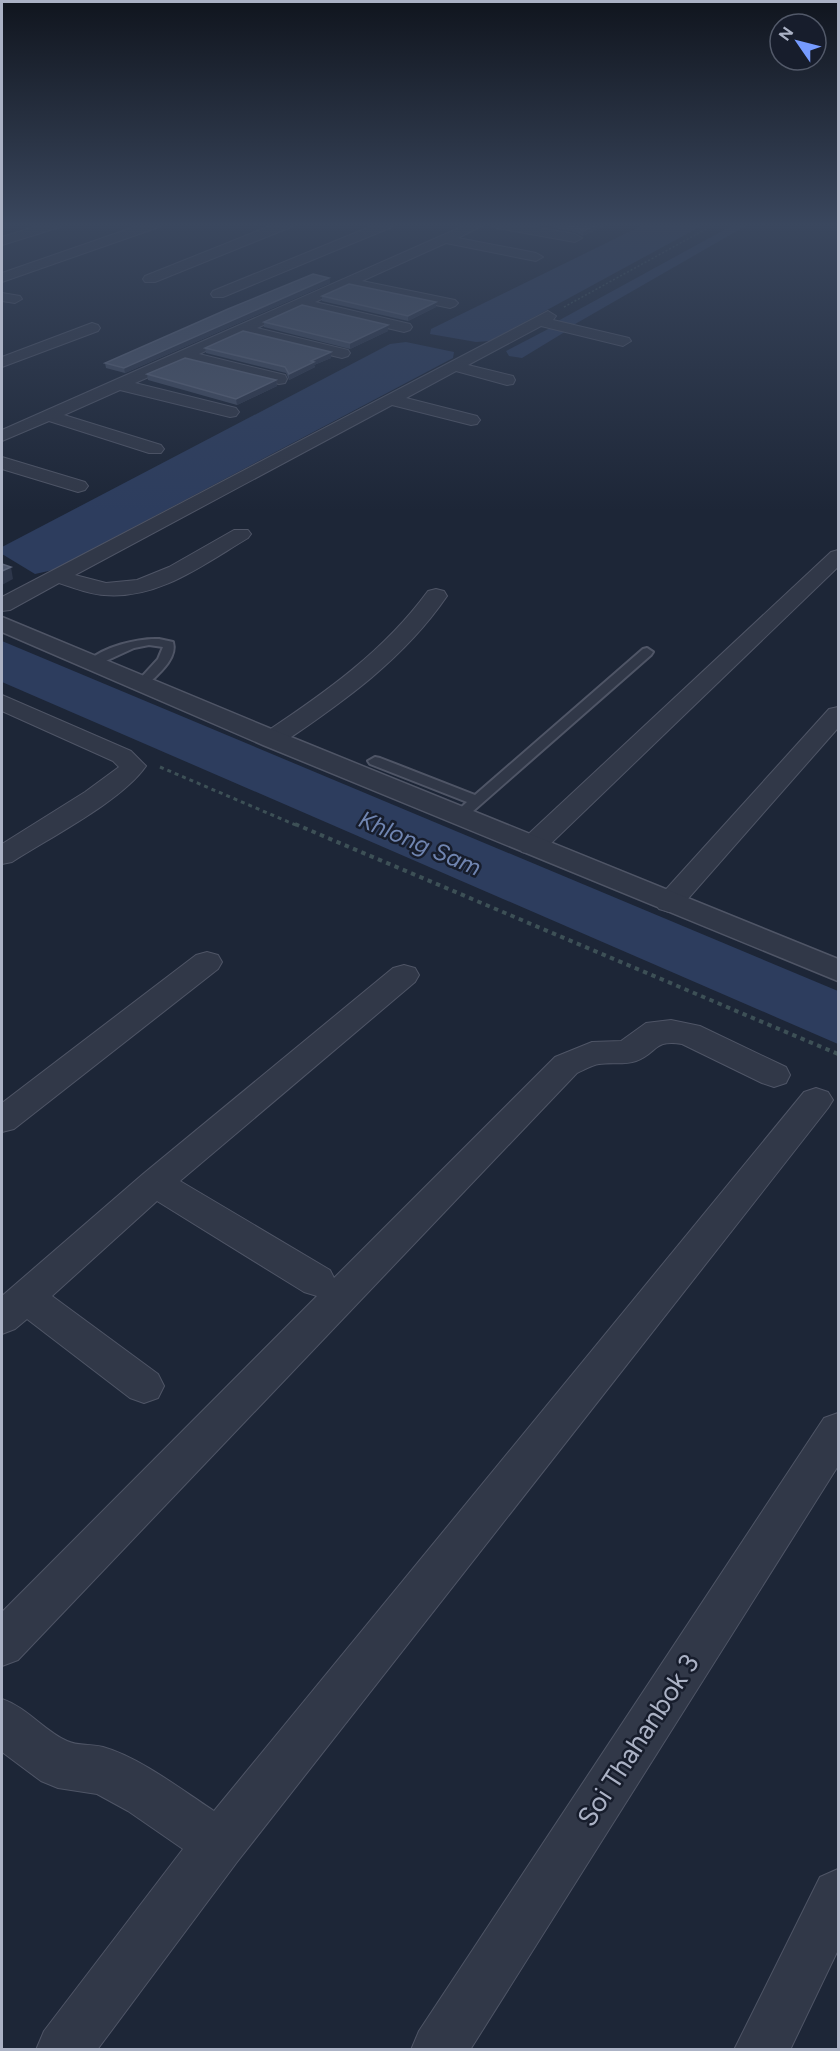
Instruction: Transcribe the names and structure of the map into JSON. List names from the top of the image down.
{
  "streets": {
    "street": ["Soi Thahanbok 3"]
  },
  "water": ["Khlong Sam"],
  "north": "top left"
}
